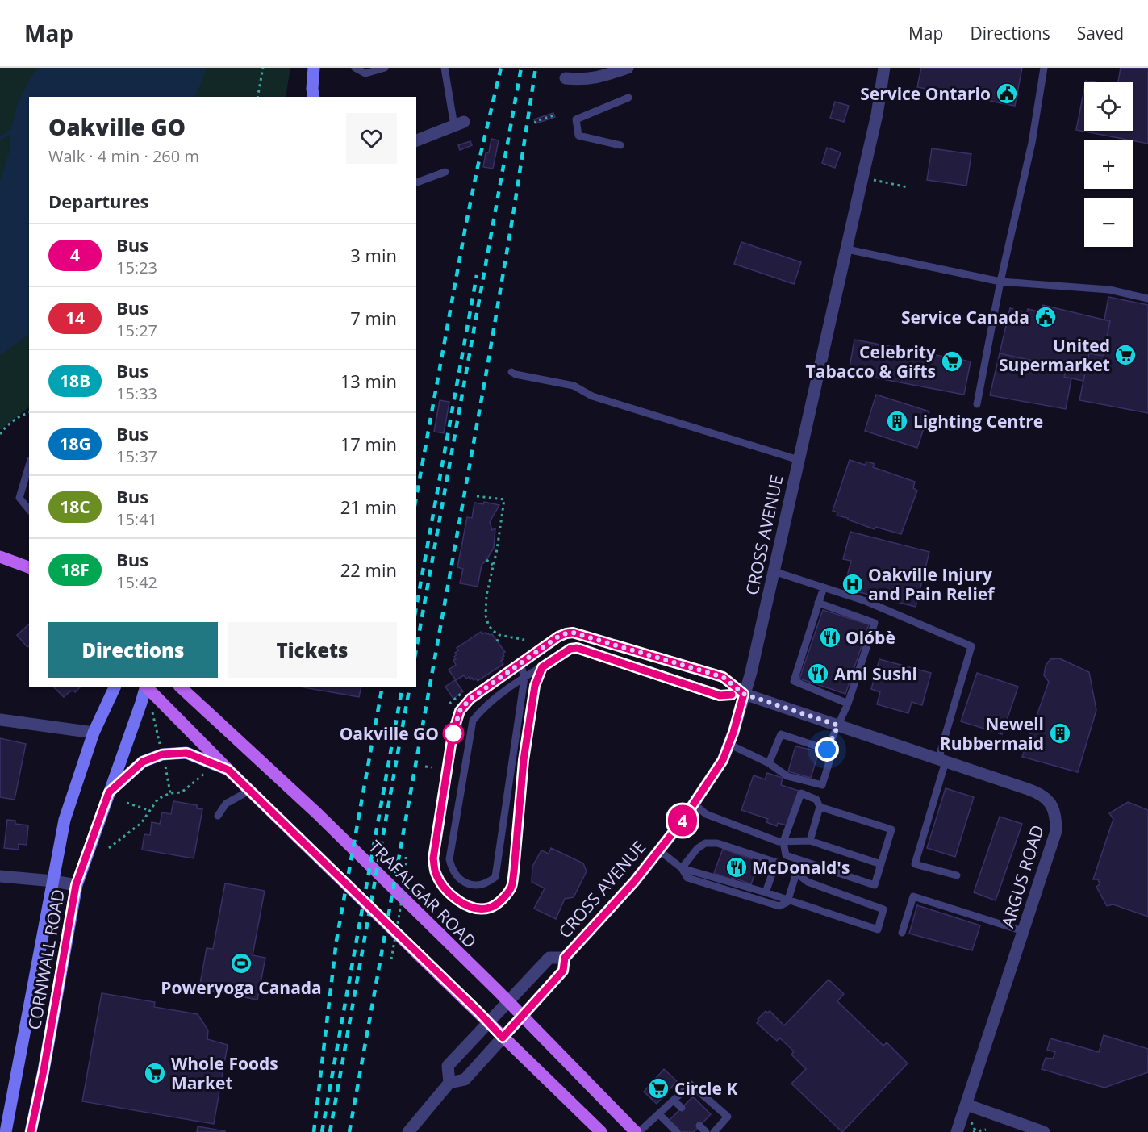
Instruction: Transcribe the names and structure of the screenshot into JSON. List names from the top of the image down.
{
  "streets": {
    "main road": ["TRAFALGAR ROAD", "CORNWALL ROAD"],
    "street": ["CROSS AVENUE", "ARGUS ROAD"]
  },
  "crossings": [
    ["CROSS AVENUE", "ARGUS ROAD"],
    ["CROSS AVENUE", "TRAFALGAR ROAD"]
  ],
  "places": {
    "public building": ["Service Ontario", "Service Canada"],
    "supermarket": [
      "United Supermarket",
      "Celebrity Tabacco & Gifts",
      "Whole Foods Market",
      "Circle K"
    ],
    "building": ["Lighting Centre", "Newell Rubbermaid"],
    "hospital": ["Oakville Injury and Pain Relief"],
    "restaurant": ["Olóbè", "Ami Sushi", "McDonald's"],
    "other": ["Oakville GO"],
    "sports": ["Poweryoga Canada"]
  },
  "lines": ["bus line 4"],
  "page": {
    "header": "Map",
    "nav": ["Map", "Directions", "Saved"],
    "on_map": "4",
    "map_buttons": ["+", "−"],
    "heading": [
      ["Oakville GO", "Walk · 4 min · 260 m"],
      "Departures"
    ],
    "list": [
      {
        "mark": "4",
        "name": "Bus",
        "note": "15:23",
        "value": "3 min"
      },
      {
        "mark": "14",
        "name": "Bus",
        "note": "15:27",
        "value": "7 min"
      },
      {
        "mark": "18B",
        "name": "Bus",
        "note": "15:33",
        "value": "13 min"
      },
      {
        "mark": "18G",
        "name": "Bus",
        "note": "15:37",
        "value": "17 min"
      },
      {
        "mark": "18C",
        "name": "Bus",
        "note": "15:41",
        "value": "21 min"
      },
      {
        "mark": "18F",
        "name": "Bus",
        "note": "15:42",
        "value": "22 min"
      }
    ],
    "buttons": ["Directions", "Tickets"]
  }
}
